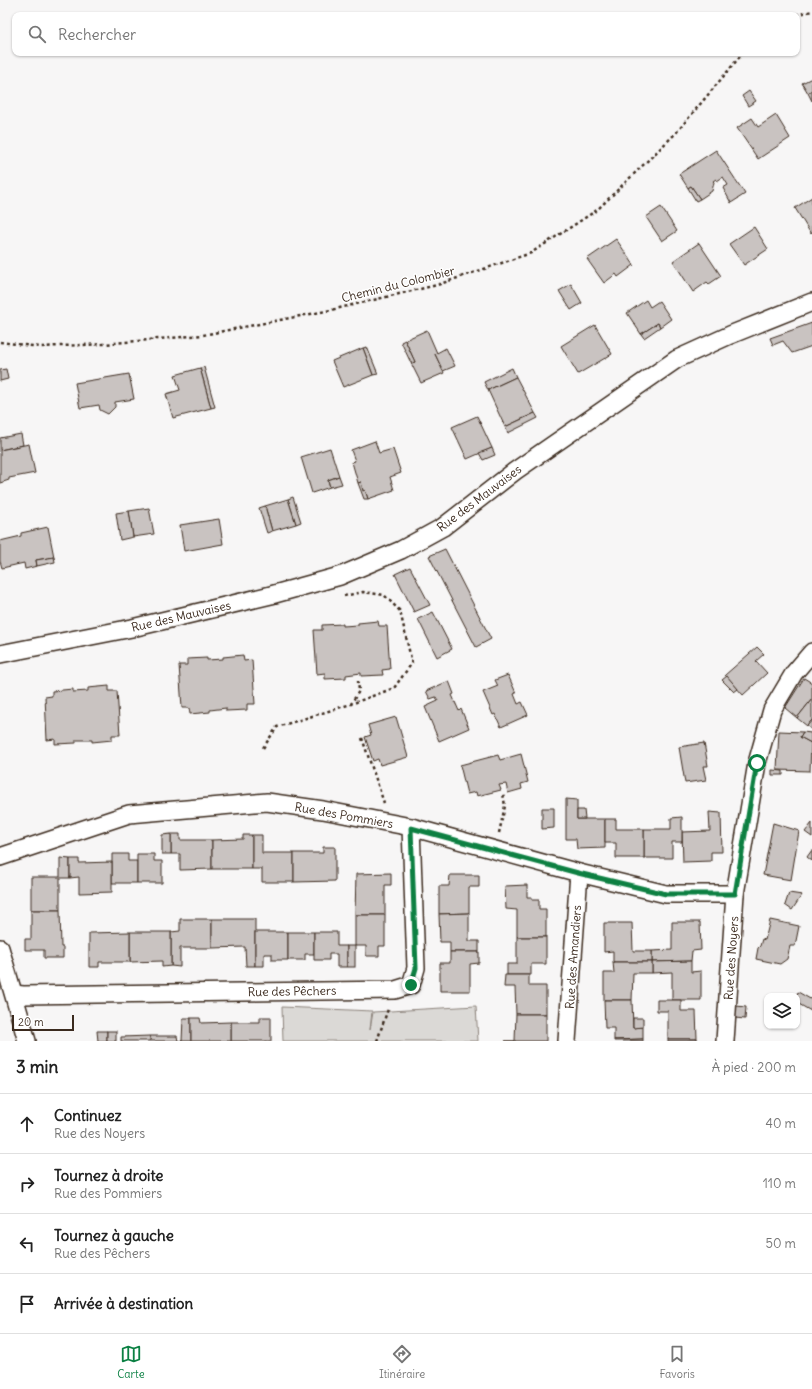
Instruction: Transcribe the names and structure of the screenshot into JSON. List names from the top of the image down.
{
  "streets": {
    "street": [
      "Rue des Mauvaises",
      "Rue des Pommiers",
      "Rue des Amandiers",
      "Rue des Noyers",
      "Rue des Pêchers"
    ],
    "path": ["Chemin du Colombier"]
  },
  "crossings": [
    ["Rue des Pommiers", "Rue des Amandiers"],
    ["Rue des Pommiers", "Rue des Noyers"],
    ["Rue des Pommiers", "Rue des Pêchers"]
  ],
  "scale_bar": "20 m",
  "page": {
    "search": "Rechercher",
    "scale": "20 m",
    "heading": ["3 min", "À pied · 200 m"],
    "list": [
      ["Continuez", "Rue des Noyers", "40 m"],
      ["Tournez à droite", "Rue des Pommiers", "110 m"],
      ["Tournez à gauche", "Rue des Pêchers", "50 m"],
      "Arrivée à destination"
    ],
    "nav": ["Carte", "Itinéraire", "Favoris"]
  }
}
